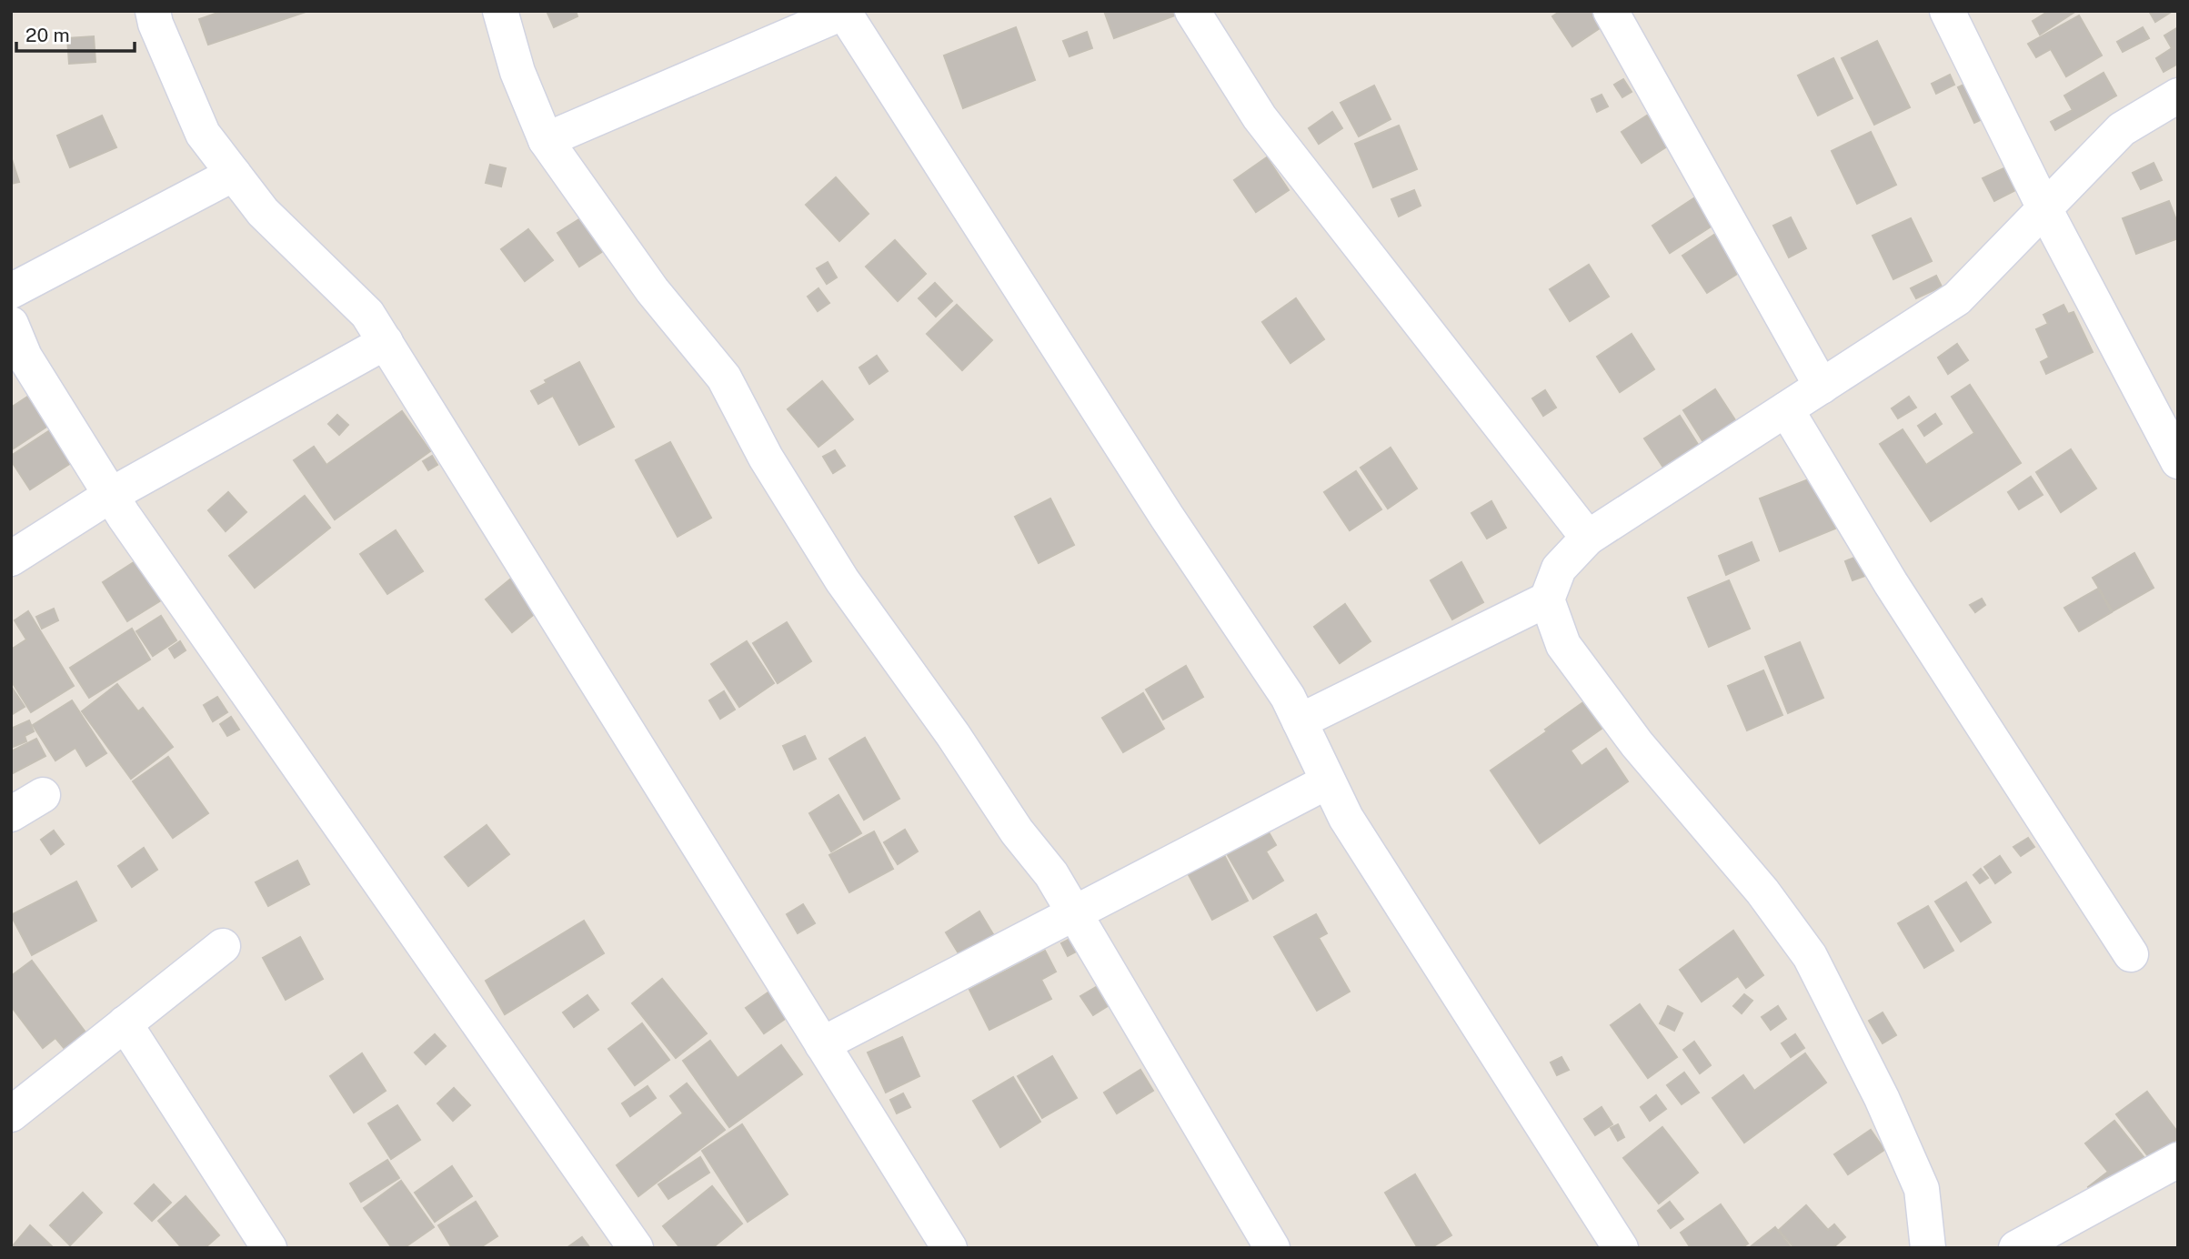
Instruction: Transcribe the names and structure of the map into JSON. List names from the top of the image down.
{
  "scale_bar": "20 m"
}
